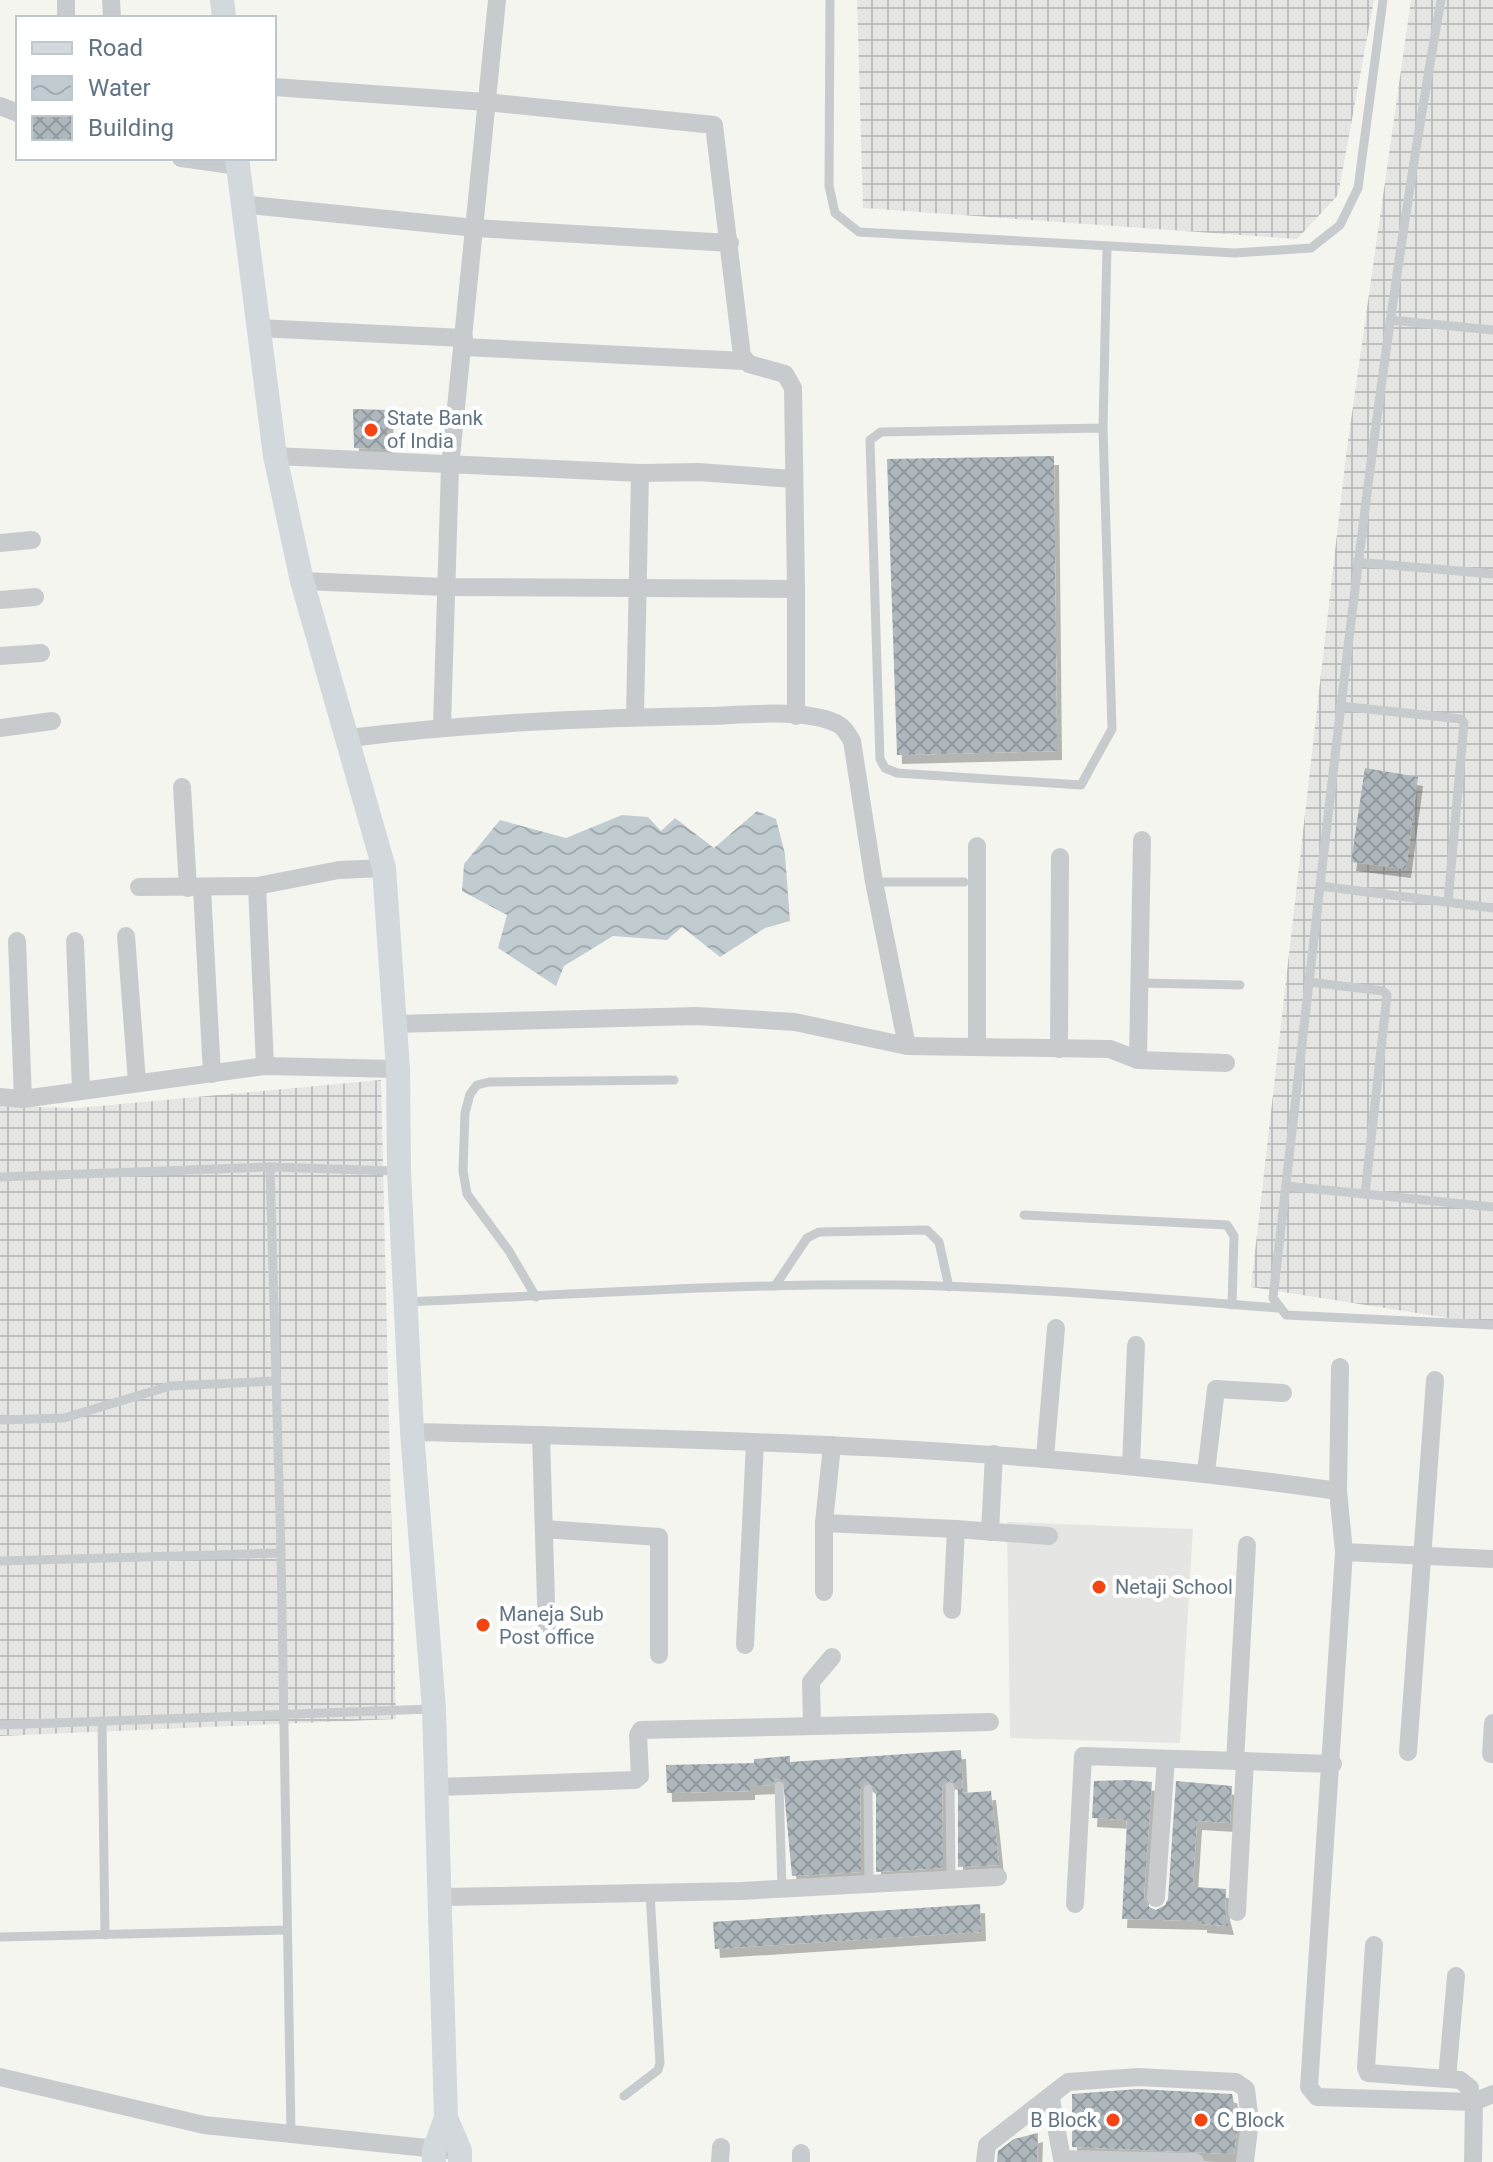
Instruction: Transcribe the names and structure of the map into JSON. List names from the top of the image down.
{
  "places": [
    "State Bank of India",
    "Netaji School",
    "Maneja Sub Post office",
    "B Block",
    "C Block"
  ],
  "legend": ["Road", "Water", "Building"]
}
